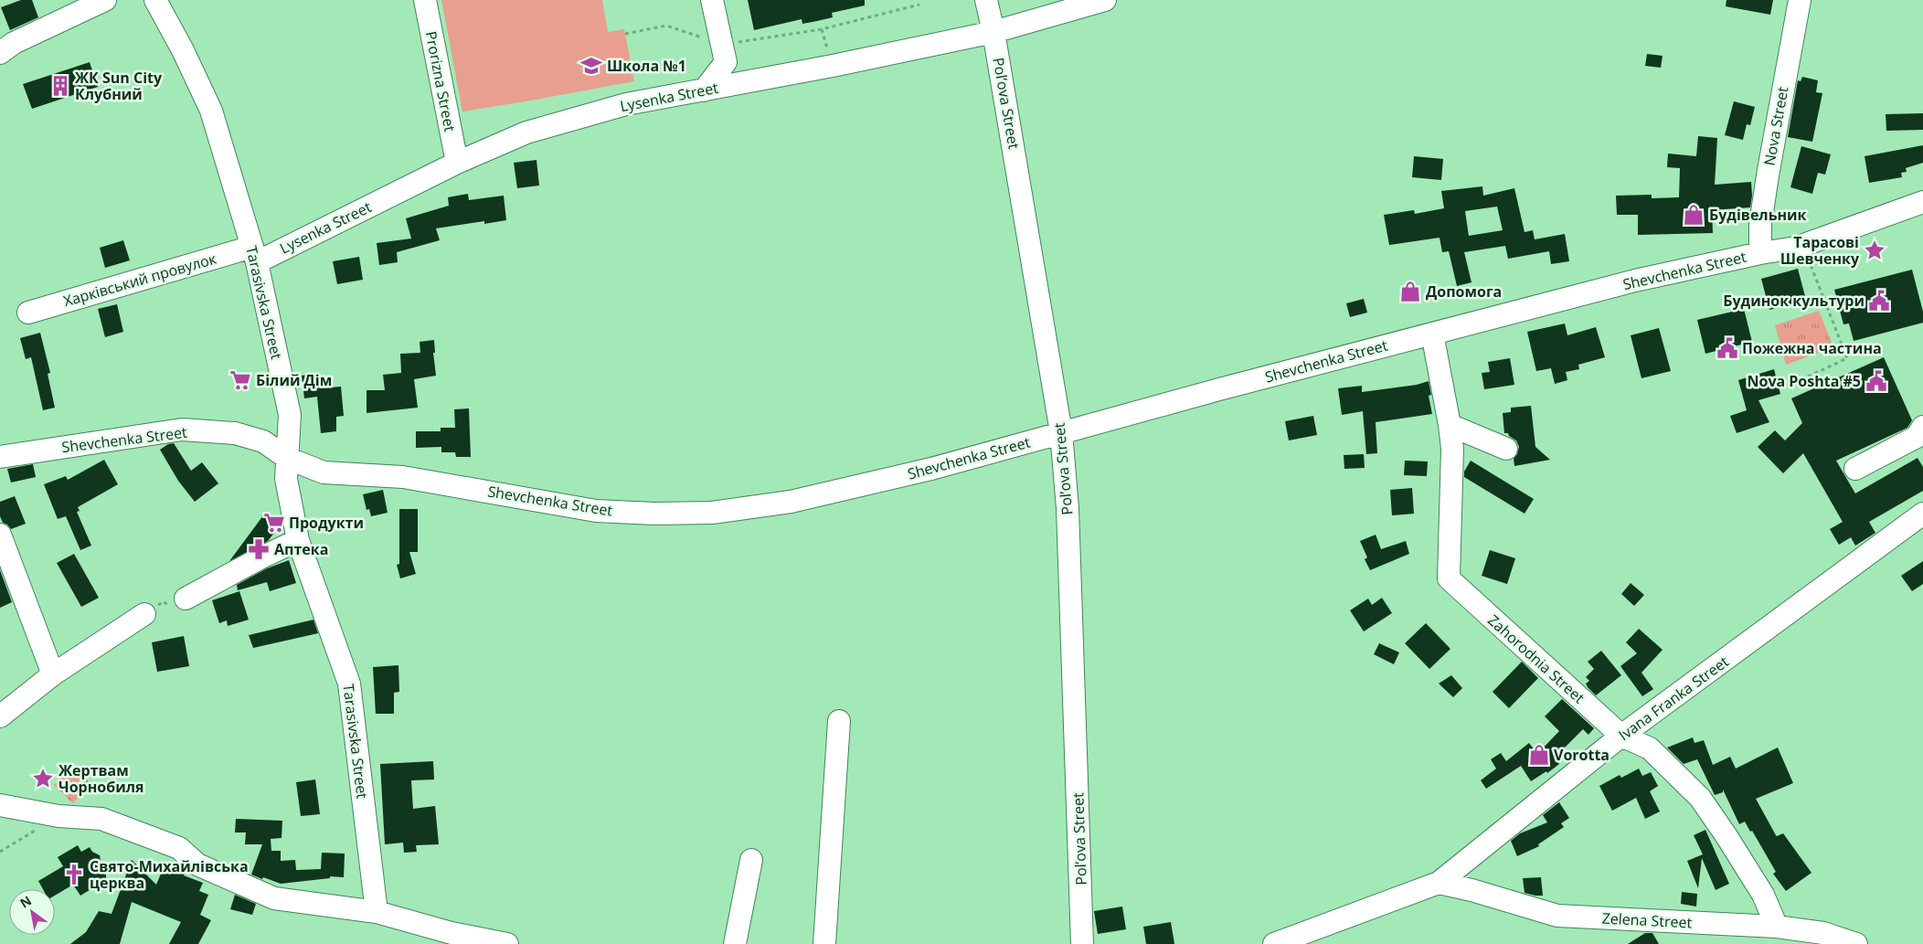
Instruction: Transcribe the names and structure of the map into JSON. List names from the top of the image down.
{
  "streets": {
    "street": [
      "Prorizna Street",
      "Lysenka Street",
      "Pol’ova Street",
      "Nova Street",
      "Shevchenka Street",
      "Харківський провулок",
      "Tarasivska Street",
      "Zahorodnia Street",
      "Ivana Franka Street",
      "Zelena Street"
    ]
  },
  "crossings": [
    ["Prorizna Street", "Lysenka Street"],
    ["Lysenka Street", "Pol’ova Street"],
    ["Lysenka Street", "Харківський провулок"],
    ["Lysenka Street", "Tarasivska Street"],
    ["Pol’ova Street", "Shevchenka Street"],
    ["Nova Street", "Shevchenka Street"],
    ["Shevchenka Street", "Tarasivska Street"],
    ["Shevchenka Street", "Zahorodnia Street"],
    ["Харківський провулок", "Tarasivska Street"],
    ["Zahorodnia Street", "Ivana Franka Street"],
    ["Zahorodnia Street", "Zelena Street"],
    ["Ivana Franka Street", "Zelena Street"]
  ],
  "places": {
    "school or university": ["Школа №1"],
    "building": ["ЖК Sun City Клубний"],
    "shop": ["Будівельник", "Допомога", "Vorotta"],
    "place": ["Тарасові Шевченку", "Жертвам Чорнобиля"],
    "public building": ["Будинок культури", "Пожежна частина", "Nova Poshta #5"],
    "supermarket": ["Білий Дім", "Продукти"],
    "pharmacy": ["Аптека"],
    "church": ["Свято-Михайлівська церква"]
  },
  "north": "top left"
}
